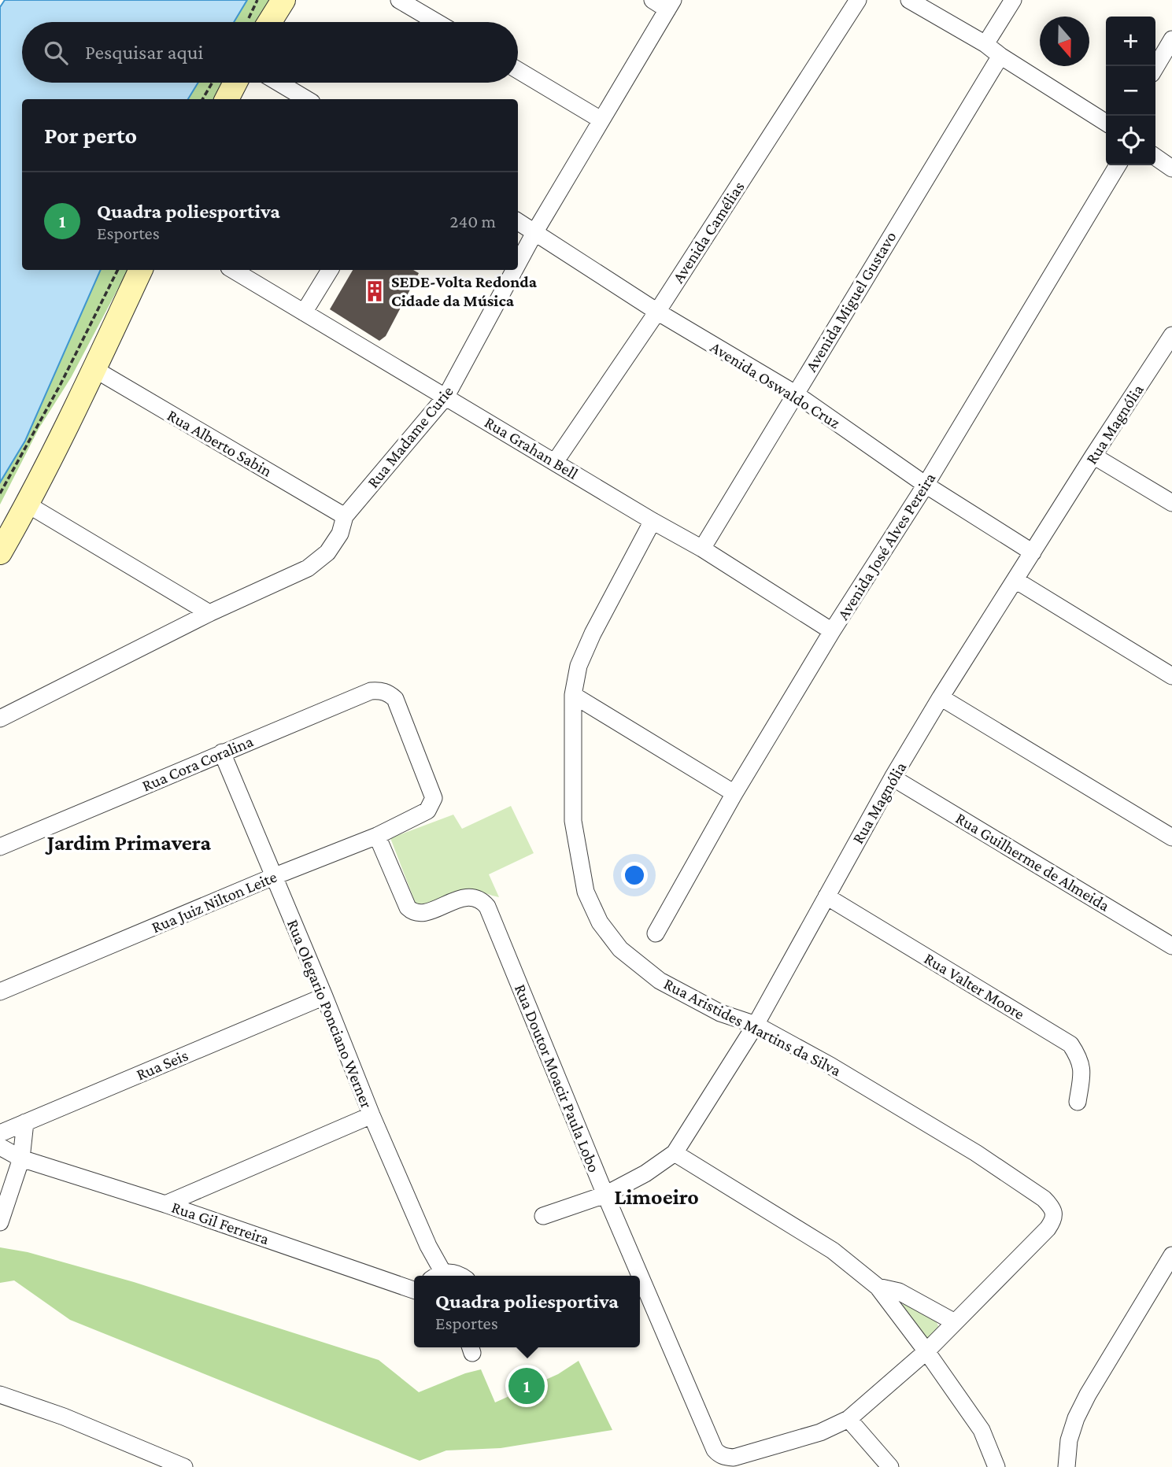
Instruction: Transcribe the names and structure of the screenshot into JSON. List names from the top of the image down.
{
  "streets": {
    "street": [
      "Avenida Camélias",
      "Avenida Miguel Gustavo",
      "Avenida Oswaldo Cruz",
      "Rua Magnólia",
      "Rua Madame Curie",
      "Rua Alberto Sabin",
      "Rua Grahan Bell",
      "Avenida José Alves Pereira",
      "Rua Cora Coralina",
      "Rua Guilherme de Almeida",
      "Rua Juiz Nilton Leite",
      "Rua Valter Moore",
      "Rua Olegario Ponciano Werner",
      "Rua Aristides Martins da Silva",
      "Rua Seis",
      "Rua Doutor Moacir Paula Lobo",
      "Rua Gil Ferreira"
    ]
  },
  "crossings": [
    ["Avenida Camélias", "Avenida Oswaldo Cruz"],
    ["Avenida Camélias", "Rua Grahan Bell"],
    ["Avenida Miguel Gustavo", "Avenida Oswaldo Cruz"],
    ["Avenida Miguel Gustavo", "Rua Grahan Bell"],
    ["Avenida Oswaldo Cruz", "Rua Magnólia"],
    ["Avenida Oswaldo Cruz", "Rua Madame Curie"],
    ["Avenida Oswaldo Cruz", "Avenida José Alves Pereira"],
    ["Rua Magnólia", "Rua Guilherme de Almeida"],
    ["Rua Magnólia", "Rua Valter Moore"],
    ["Rua Magnólia", "Rua Aristides Martins da Silva"],
    ["Rua Magnólia", "Rua Doutor Moacir Paula Lobo"],
    ["Rua Madame Curie", "Rua Alberto Sabin"],
    ["Rua Madame Curie", "Rua Grahan Bell"],
    ["Rua Grahan Bell", "Avenida José Alves Pereira"],
    ["Rua Grahan Bell", "Rua Aristides Martins da Silva"],
    ["Rua Cora Coralina", "Rua Juiz Nilton Leite"],
    ["Rua Cora Coralina", "Rua Olegario Ponciano Werner"],
    ["Rua Juiz Nilton Leite", "Rua Olegario Ponciano Werner"],
    ["Rua Juiz Nilton Leite", "Rua Doutor Moacir Paula Lobo"],
    ["Rua Olegario Ponciano Werner", "Rua Seis"],
    ["Rua Aristides Martins da Silva", "Rua Doutor Moacir Paula Lobo"]
  ],
  "districts": ["Jardim Primavera", "Limoeiro"],
  "places": {
    "building": ["SEDE-Volta Redonda Cidade da Música"]
  },
  "north": "bottom",
  "page": {
    "map_buttons": ["+", "−"],
    "search": "Pesquisar aqui",
    "heading": "Por perto",
    "list": [
      {
        "mark": "1",
        "name": "Quadra poliesportiva",
        "note": "Esportes",
        "value": "240 m"
      }
    ],
    "popup": ["Quadra poliesportiva", "Esportes"],
    "pins": "1"
  }
}
